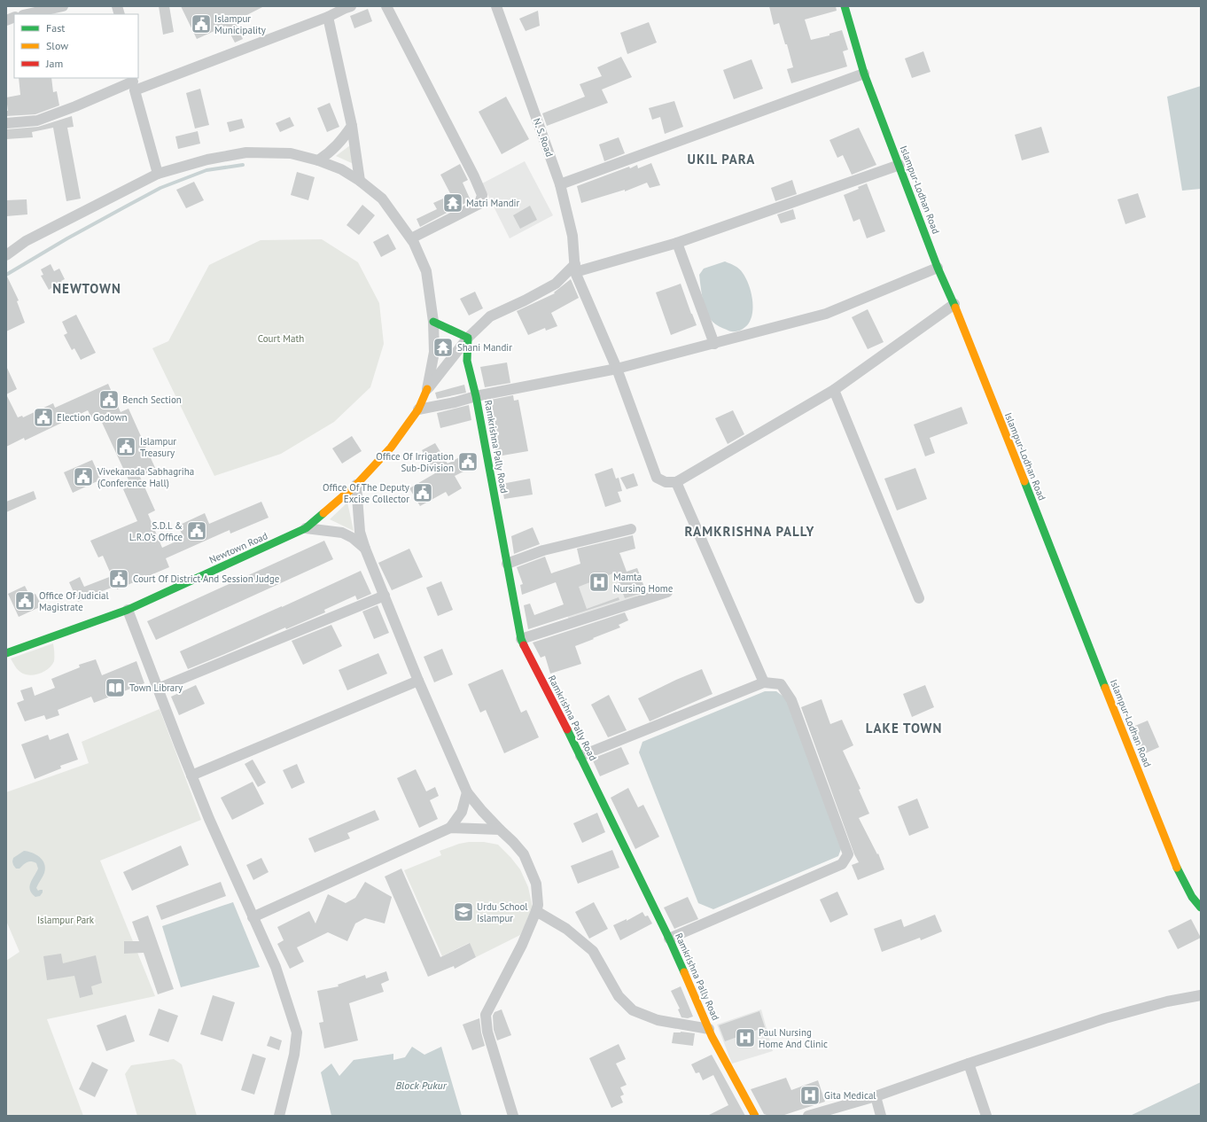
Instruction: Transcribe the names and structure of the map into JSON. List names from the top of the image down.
{
  "streets": {
    "street": [
      "N. S. Road",
      "Islampur-Lodhan Road",
      "Ramkrishna Pally Road",
      "Newtown Road"
    ]
  },
  "districts": [
    "UKIL PARA",
    "NEWTOWN",
    "RAMKRISHNA PALLY",
    "LAKE TOWN"
  ],
  "water": ["Block Pukur"],
  "parks": ["Court Math", "Islampur Park"],
  "places": {
    "public building": [
      "Islampur Municipality",
      "Bench Section",
      "Election Godown",
      "Islampur Treasury",
      "Office Of Irrigation Sub-Division",
      "Vivekanada Sabhagriha (Conference Hall)",
      "Office Of The Deputy Excise Collector",
      "S.D.L & L.R.O’s Office",
      "Court Of District And Session Judge",
      "Office Of Judicial Magistrate"
    ],
    "temple": ["Matri Mandir", "Shani Mandir"],
    "hospital": ["Mamta Nursing Home", "Paul Nursing Home And Clinic", "Gita Medical"],
    "library": ["Town Library"],
    "school or university": ["Urdu School Islampur"]
  },
  "legend": ["Fast", "Slow", "Jam"]
}
